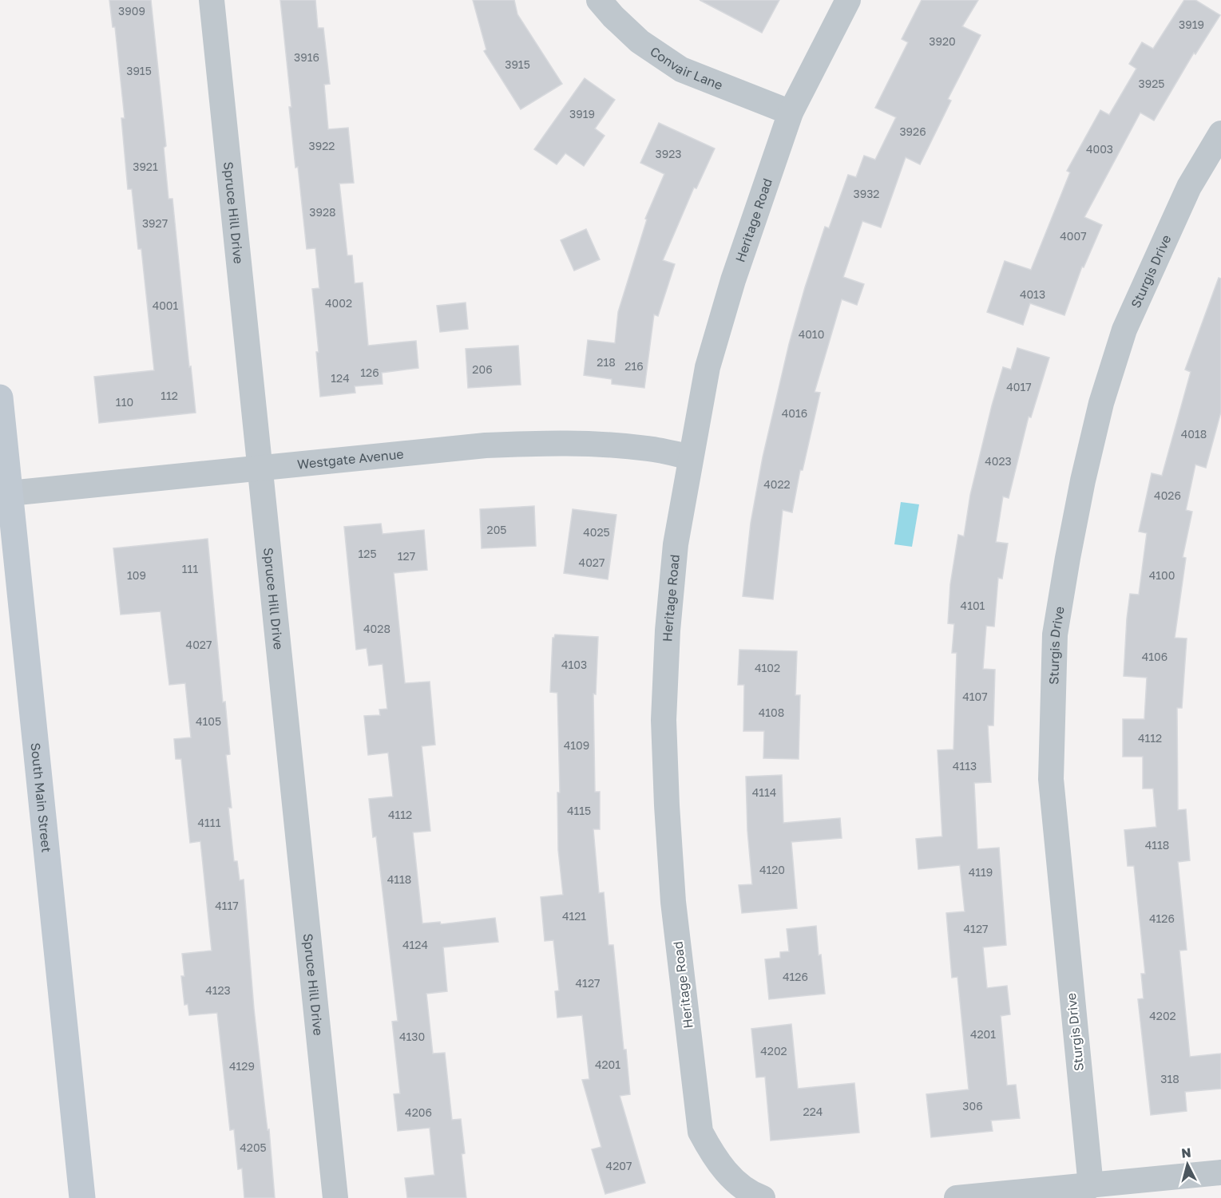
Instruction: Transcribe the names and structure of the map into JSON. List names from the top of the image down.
{
  "streets": {
    "street": [
      "Convair Lane",
      "Spruce Hill Drive",
      "Heritage Road",
      "Sturgis Drive",
      "Westgate Avenue",
      "South Main Street"
    ]
  },
  "crossings": [
    ["Convair Lane", "Heritage Road"],
    ["Spruce Hill Drive", "Westgate Avenue"],
    ["Heritage Road", "Westgate Avenue"],
    ["Westgate Avenue", "South Main Street"]
  ],
  "house_numbers": [
    "3909",
    "3919",
    "3920",
    "3916",
    "3915",
    "3915",
    "3925",
    "3919",
    "3926",
    "3922",
    "4003",
    "3923",
    "3921",
    "3932",
    "3928",
    "3927",
    "4007",
    "4013",
    "4002",
    "4001",
    "4010",
    "218",
    "216",
    "206",
    "126",
    "124",
    "4017",
    "112",
    "110",
    "4016",
    "4018",
    "4023",
    "4022",
    "4026",
    "205",
    "4025",
    "125",
    "127",
    "4027",
    "111",
    "109",
    "4100",
    "4101",
    "4028",
    "4027",
    "4106",
    "4103",
    "4102",
    "4107",
    "4108",
    "4105",
    "4112",
    "4109",
    "4113",
    "4114",
    "4115",
    "4112",
    "4111",
    "4118",
    "4120",
    "4119",
    "4118",
    "4117",
    "4121",
    "4126",
    "4127",
    "4124",
    "4126",
    "4127",
    "4123",
    "4202",
    "4201",
    "4130",
    "4202",
    "4201",
    "4129",
    "318",
    "306",
    "224",
    "4206",
    "4205",
    "4207"
  ],
  "north": "top"
}
